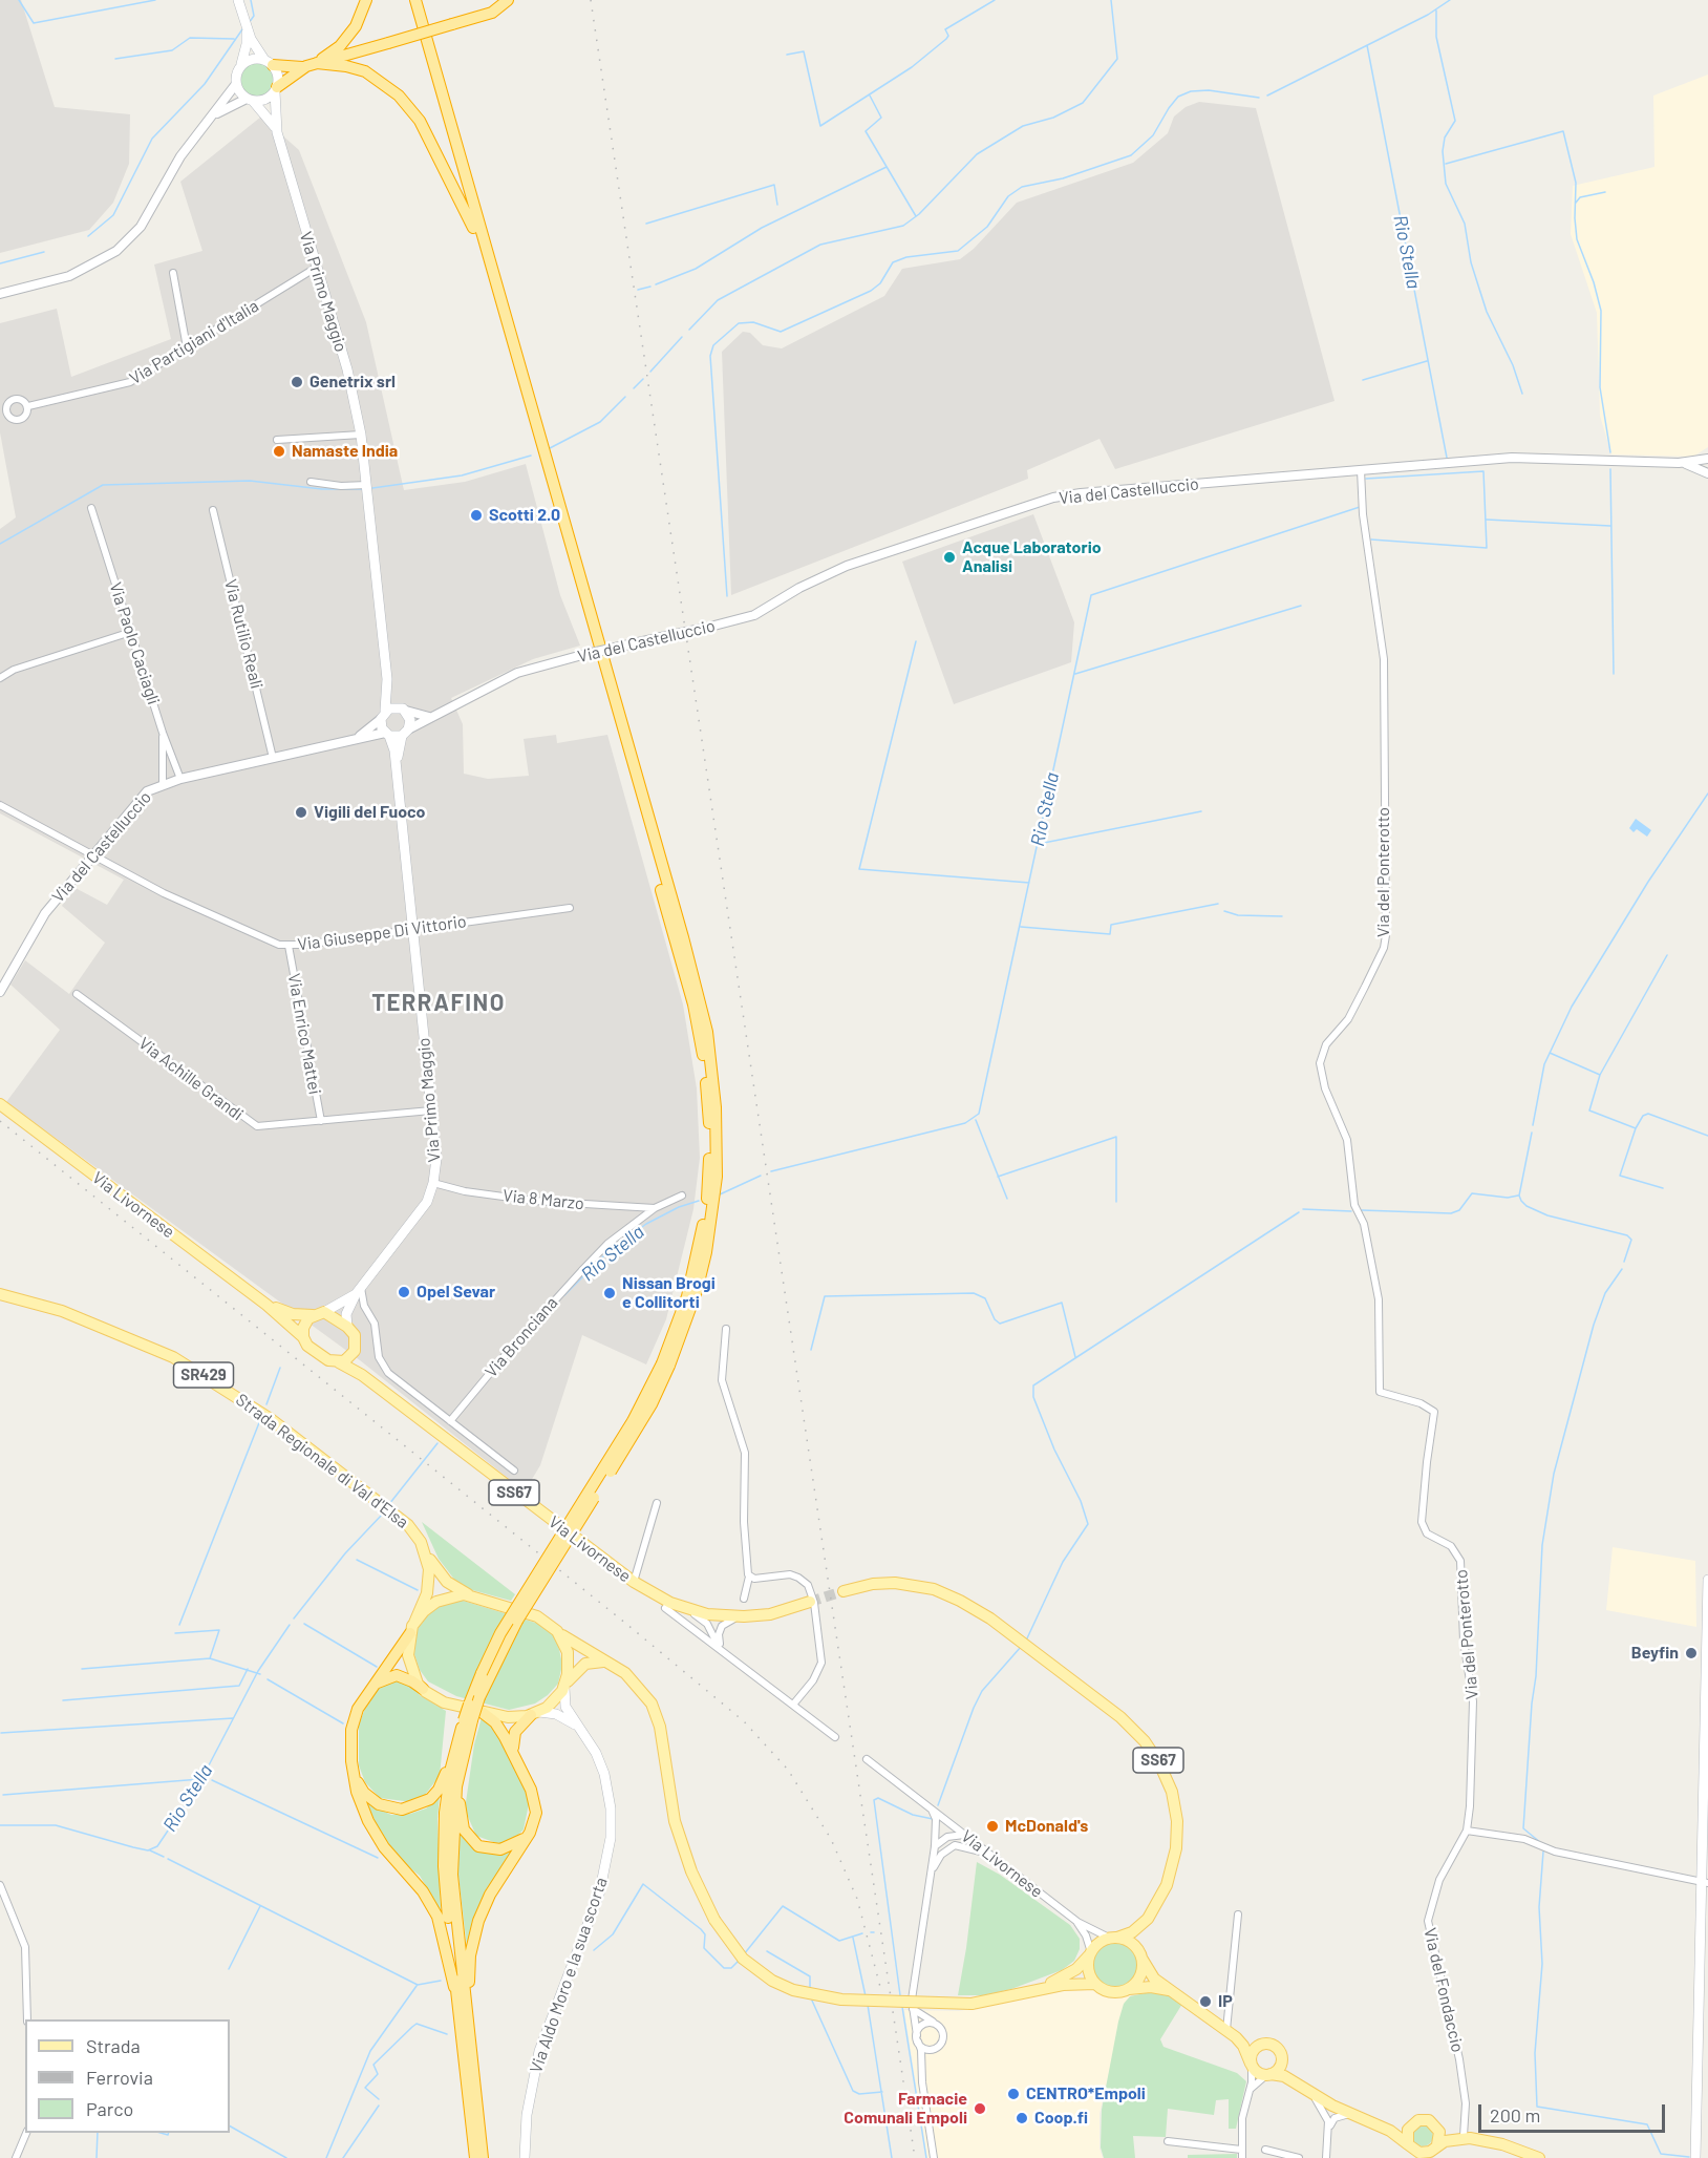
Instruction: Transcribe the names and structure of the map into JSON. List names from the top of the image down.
{
  "streets": {
    "main road": [
      "Via Primo Maggio",
      "Via Livornese",
      "SR429",
      "Strada Regionale di Val d'Elsa",
      "SS67",
      "Via Aldo Moro e la sua scorta"
    ],
    "street": [
      "Via Partigiani d'Italia",
      "Via del Castelluccio",
      "Via Rutilio Reali",
      "Via Paolo Caciagli",
      "Via del Ponterotto",
      "Via Giuseppe Di Vittorio",
      "Via Enrico Mattei",
      "Via Achille Grandi",
      "Via 8 Marzo",
      "Via Bronciana",
      "Via del Fondaccio"
    ]
  },
  "crossings": [
    ["Via Primo Maggio", "Via Partigiani d'Italia"],
    ["Via Primo Maggio", "Via del Castelluccio"],
    ["Via Primo Maggio", "Via Giuseppe Di Vittorio"],
    ["Via Primo Maggio", "Via Achille Grandi"],
    ["Via Primo Maggio", "Via 8 Marzo"],
    ["Via Primo Maggio", "Via Livornese"],
    ["Via del Castelluccio", "Via Rutilio Reali"],
    ["Via del Castelluccio", "Via Paolo Caciagli"],
    ["Via del Castelluccio", "Via del Ponterotto"],
    ["Via del Castelluccio", "Via Giuseppe Di Vittorio"],
    ["Via del Ponterotto", "Via del Fondaccio"],
    ["Via Giuseppe Di Vittorio", "Via Enrico Mattei"],
    ["Via Enrico Mattei", "Via Achille Grandi"],
    ["Via 8 Marzo", "Via Bronciana"],
    ["Via Livornese", "SS67"]
  ],
  "districts": ["TERRAFINO"],
  "water": ["Rio Stella"],
  "places": [
    "Genetrix srl",
    "Namaste India",
    "Scotti 2.0",
    "Acque Laboratorio Analisi",
    "Vigili del Fuoco",
    "Opel Sevar",
    "Nissan Brogi e Collitorti",
    "Beyfin",
    "McDonald's",
    "IP",
    "CENTRO*Empoli",
    "Farmacie Comunali Empoli",
    "Coop.fi"
  ],
  "legend": ["Strada", "Ferrovia", "Parco"],
  "scale_bar": "200 m"
}
